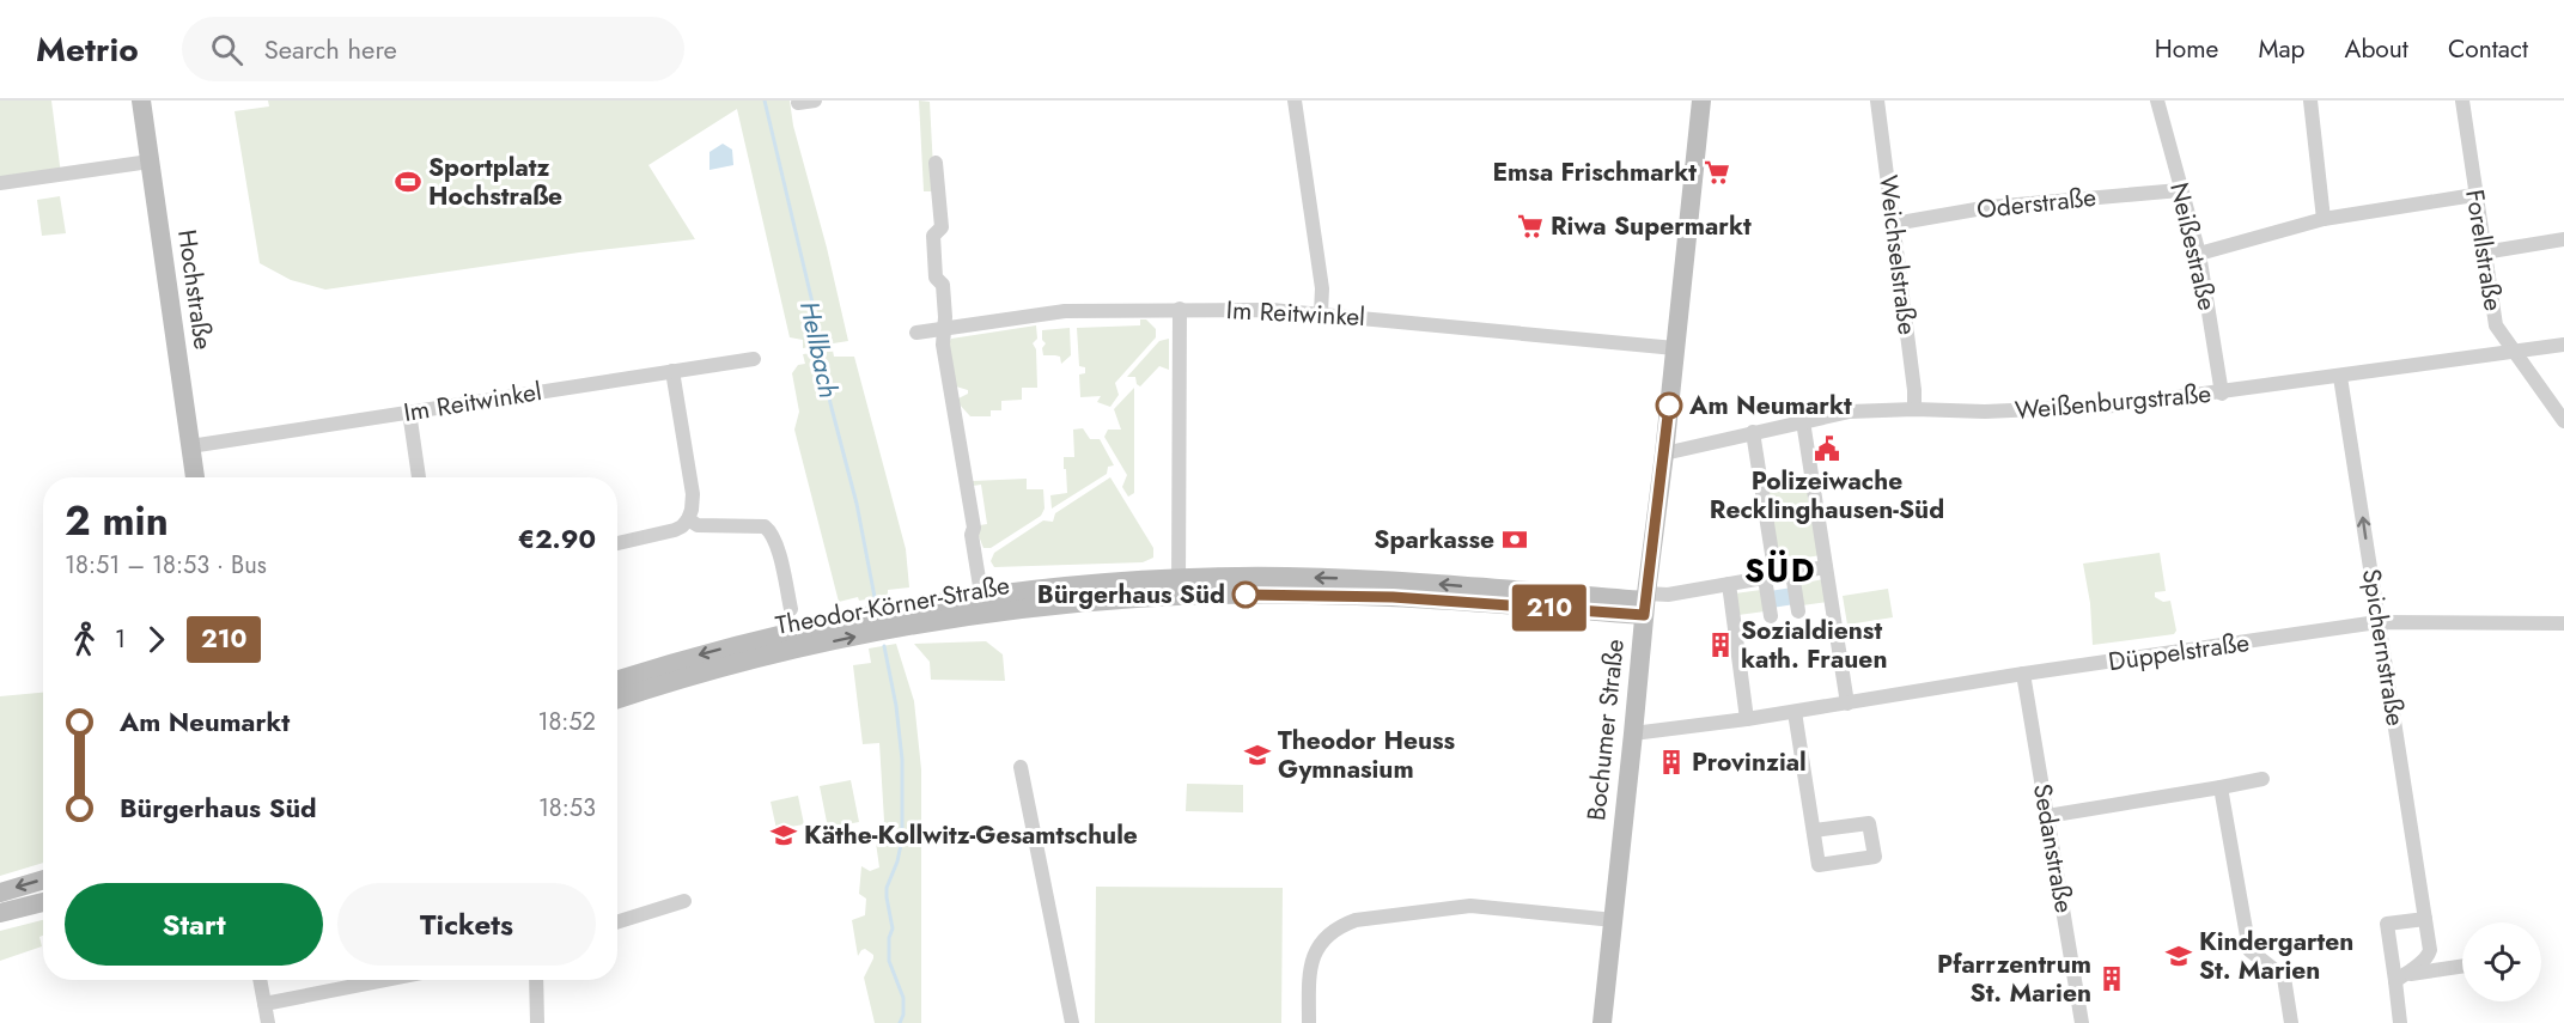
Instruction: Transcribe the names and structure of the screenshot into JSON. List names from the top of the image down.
{
  "streets": {
    "main road": ["Hochstraße", "Theodor-Körner-Straße", "Bochumer Straße"],
    "street": [
      "Oderstraße",
      "Neißestraße",
      "Forellstraße",
      "Weichselstraße",
      "Im Reitwinkel",
      "Weißenburgstraße",
      "Spichernstraße",
      "Düppelstraße",
      "Sedanstraße"
    ]
  },
  "crossings": [
    ["Oderstraße", "Neißestraße"],
    ["Oderstraße", "Weichselstraße"],
    ["Neißestraße", "Weißenburgstraße"],
    ["Forellstraße", "Weißenburgstraße"],
    ["Weichselstraße", "Weißenburgstraße"],
    ["Hochstraße", "Im Reitwinkel"],
    ["Im Reitwinkel", "Bochumer Straße"],
    ["Weißenburgstraße", "Spichernstraße"],
    ["Weißenburgstraße", "Bochumer Straße"],
    ["Theodor-Körner-Straße", "Bochumer Straße"],
    ["Spichernstraße", "Düppelstraße"],
    ["Düppelstraße", "Bochumer Straße"],
    ["Düppelstraße", "Sedanstraße"]
  ],
  "one_way": ["Spichernstraße"],
  "districts": ["SÜD"],
  "water": ["Hellbach"],
  "places": {
    "supermarket": ["Emsa Frischmarkt", "Riwa Supermarkt"],
    "sports": ["Sportplatz Hochstraße"],
    "other": ["Am Neumarkt", "Bürgerhaus Süd"],
    "public building": ["Polizeiwache Recklinghausen-Süd"],
    "bank": ["Sparkasse"],
    "building": ["Sozialdienst kath. Frauen", "Provinzial", "Pfarrzentrum St. Marien"],
    "school or university": ["Theodor Heuss Gymnasium", "Käthe-Kollwitz-Gesamtschule", "Kindergarten St. Marien"]
  },
  "lines": ["bus line 210"],
  "page": {
    "header": "Metrio",
    "search": "Search here",
    "nav": [
      "Home",
      "Map",
      "About",
      "Contact"
    ],
    "on_map": "210",
    "heading": ["2 min", "18:51 – 18:53 · Bus", "€2.90"],
    "legs": ["1", "210"],
    "list": [
      {
        "name": "Am Neumarkt",
        "value": "18:52"
      },
      {
        "name": "Bürgerhaus Süd",
        "value": "18:53"
      }
    ],
    "buttons": ["Start", "Tickets"]
  }
}
